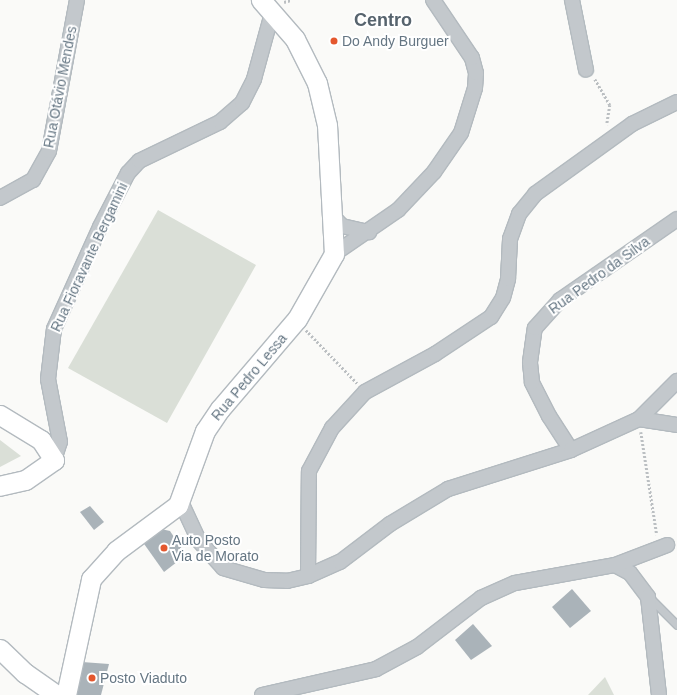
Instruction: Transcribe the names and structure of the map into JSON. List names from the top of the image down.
{
  "streets": {
    "main road": ["Rua Pedro Lessa"],
    "street": ["Rua Otávio Mendes", "Rua Fioravante Bergamini", "Rua Pedro da Silva"]
  },
  "districts": ["Centro"],
  "places": ["Do Andy Burguer", "Auto Posto Via de Morato", "Posto Viaduto"]
}
